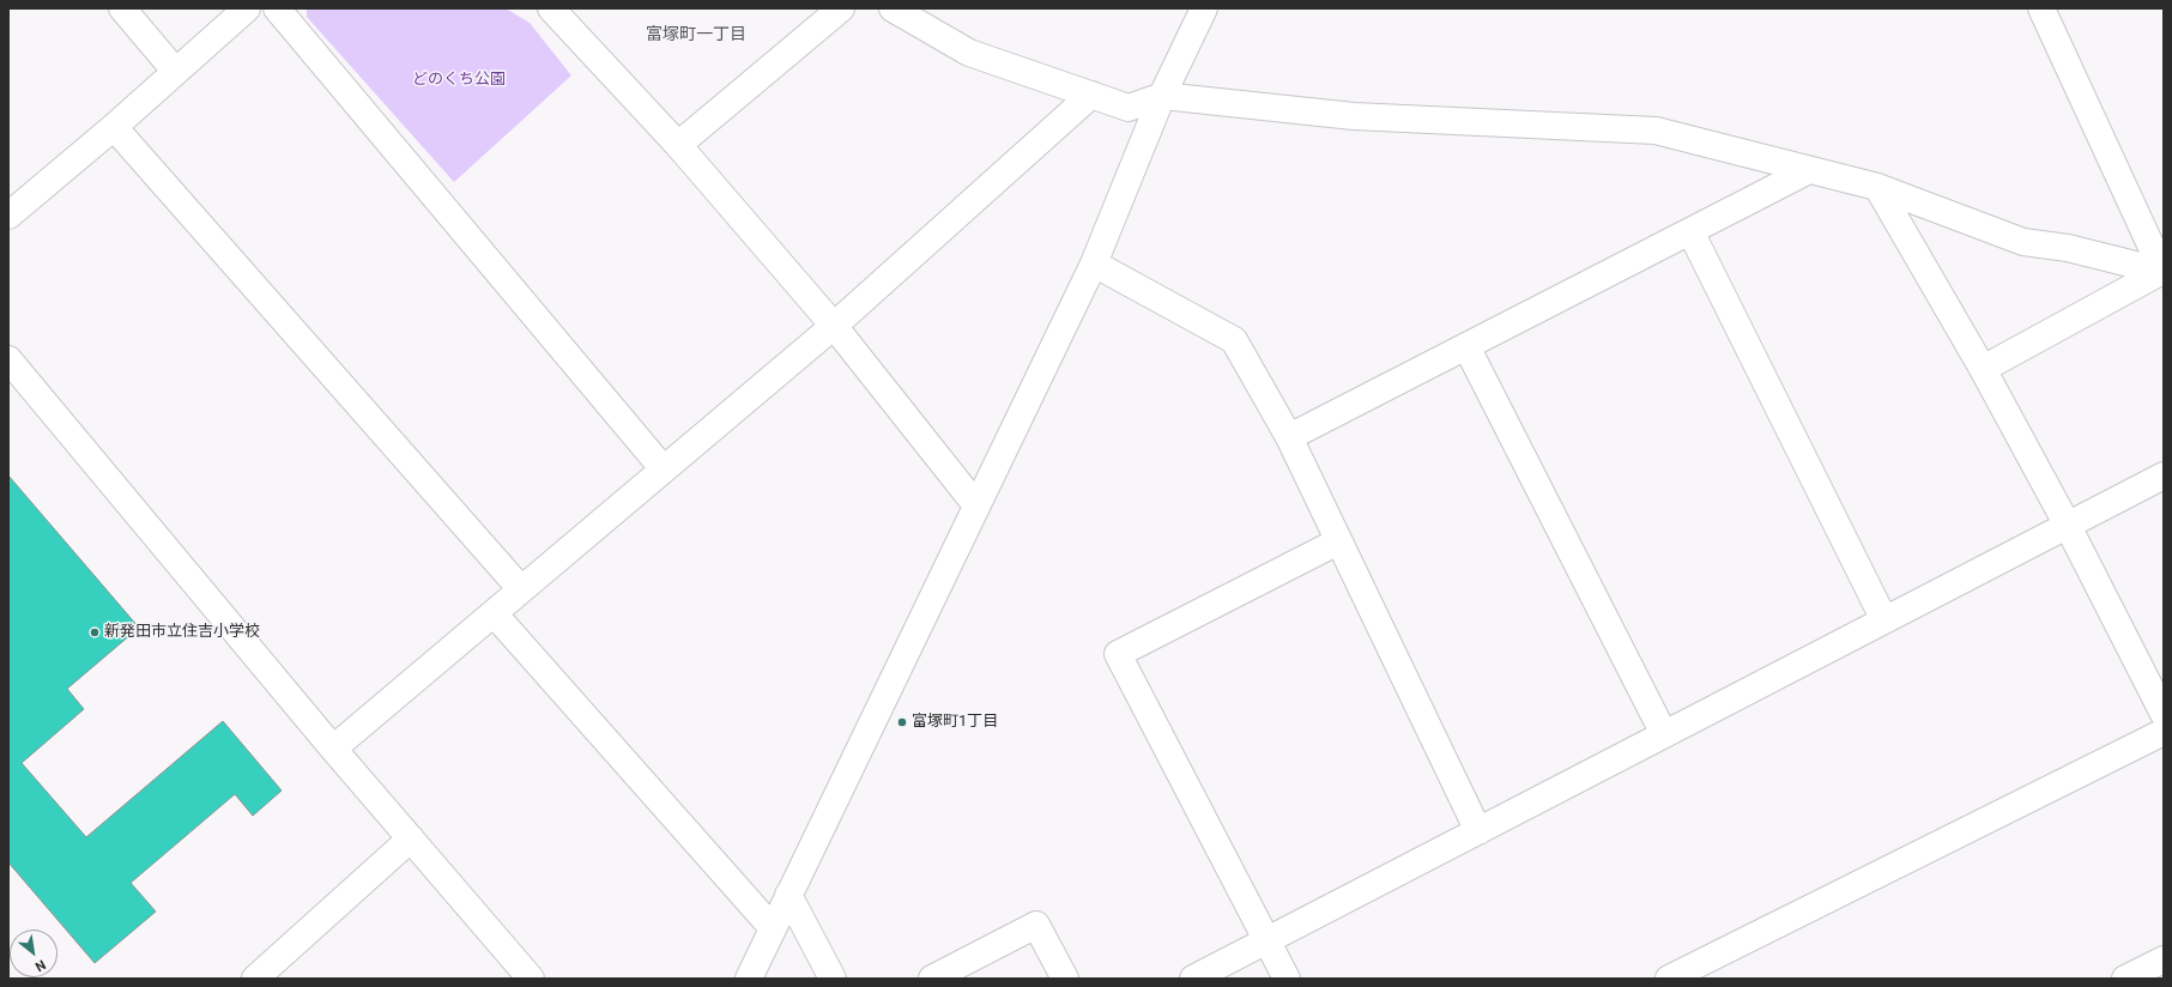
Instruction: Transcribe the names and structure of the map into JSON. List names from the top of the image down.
{
  "districts": ["富塚町一丁目"],
  "parks": ["どのくち公園"],
  "places": ["新発田市立住吉小学校", "富塚町1丁目"],
  "north": "bottom right"
}
